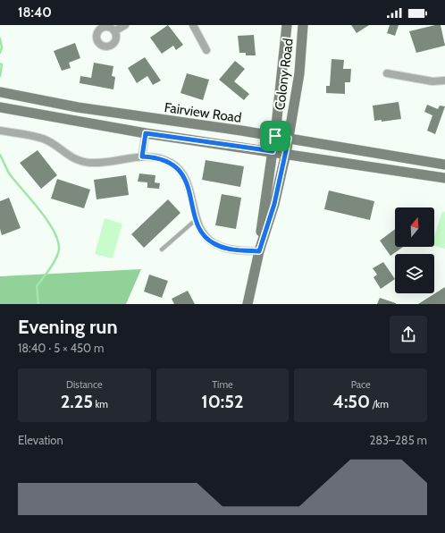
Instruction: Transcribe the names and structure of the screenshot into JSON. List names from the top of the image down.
{
  "streets": {
    "main road": ["Colony Road", "Fairview Road"]
  },
  "crossings": [
    ["Colony Road", "Fairview Road"]
  ],
  "north": "top",
  "page": {
    "status": "18:40",
    "heading": ["Evening run", "18:40 · 5 × 450 m"],
    "stats": [
      ["Distance", "2.25 km"],
      ["Time", "10:52"],
      ["Pace", "4:50 /km"]
    ],
    "chart": ["Elevation", "283–285 m"]
  }
}
